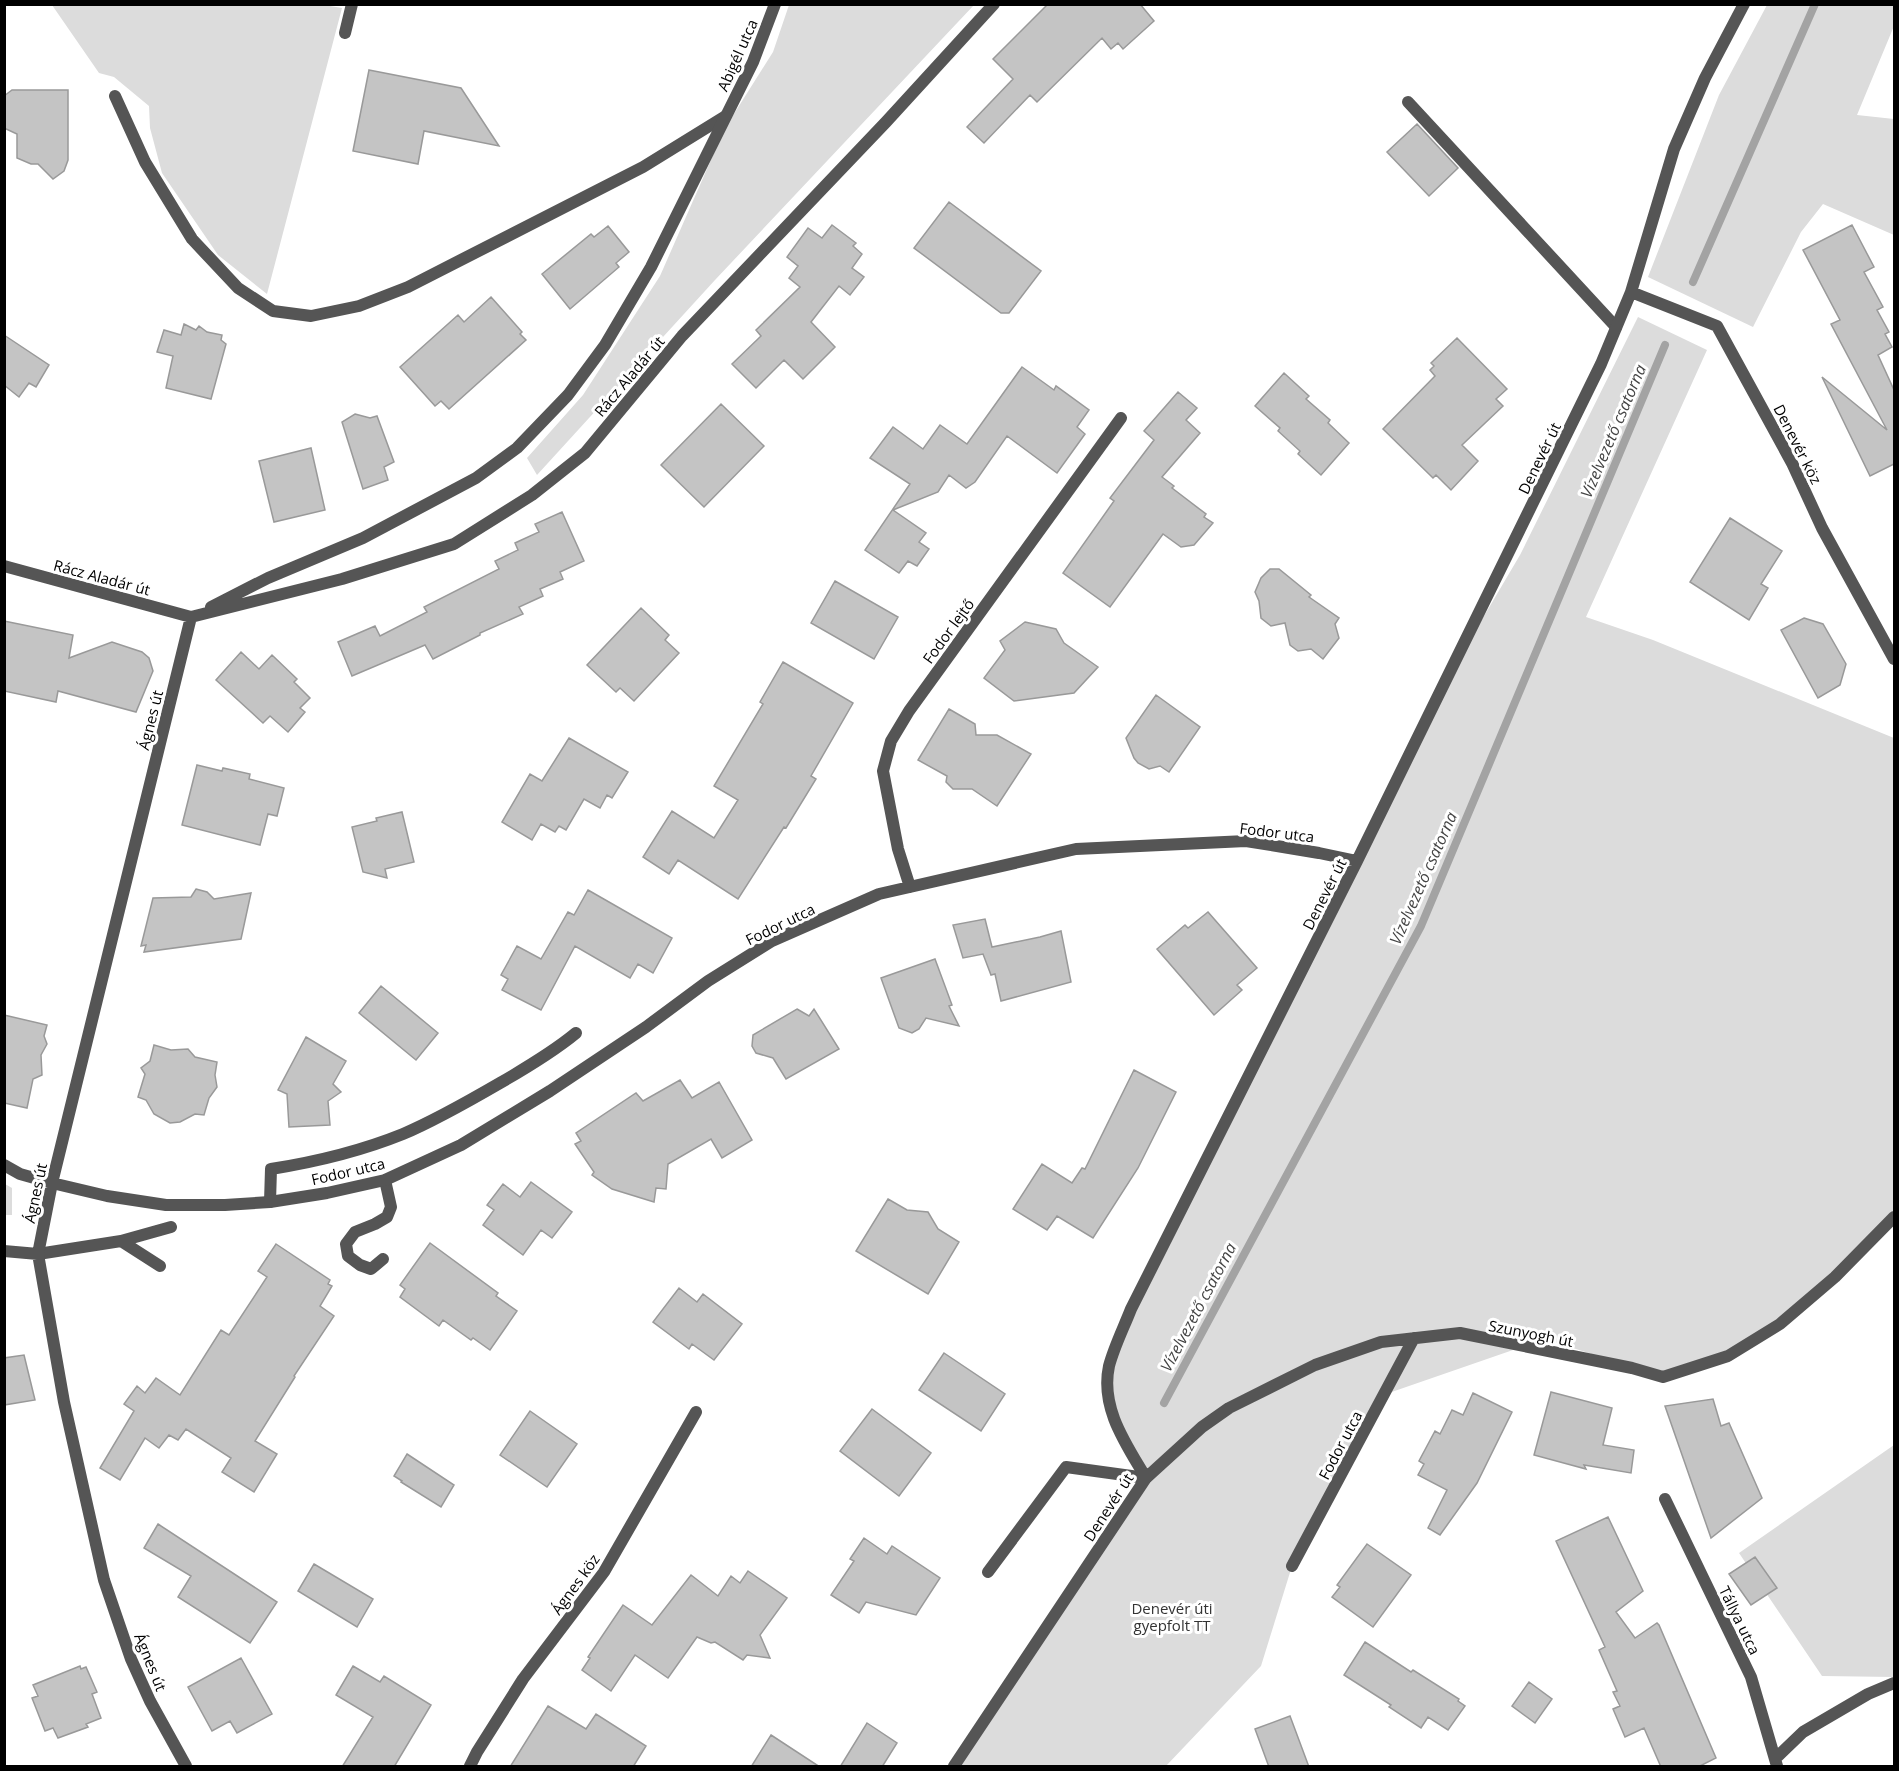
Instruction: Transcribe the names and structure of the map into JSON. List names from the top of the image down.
{
  "streets": {
    "street": [
      "Abigél utca",
      "Rácz Aladár út",
      "Denevér köz",
      "Denevér út",
      "Fodor lejtő",
      "Ágnes út",
      "Fodor utca",
      "Szunyogh út",
      "Ágnes köz",
      "Tállya utca"
    ]
  },
  "crossings": [
    ["Rácz Aladár út", "Ágnes út"],
    ["Denevér köz", "Denevér út"],
    ["Denevér út", "Fodor utca"],
    ["Denevér út", "Szunyogh út"],
    ["Fodor lejtő", "Fodor utca"],
    ["Ágnes út", "Fodor utca"],
    ["Fodor utca", "Szunyogh út"]
  ],
  "water": ["Vízelvezető csatorna"],
  "parks": ["Denevér úti gyepfolt TT"]
}
